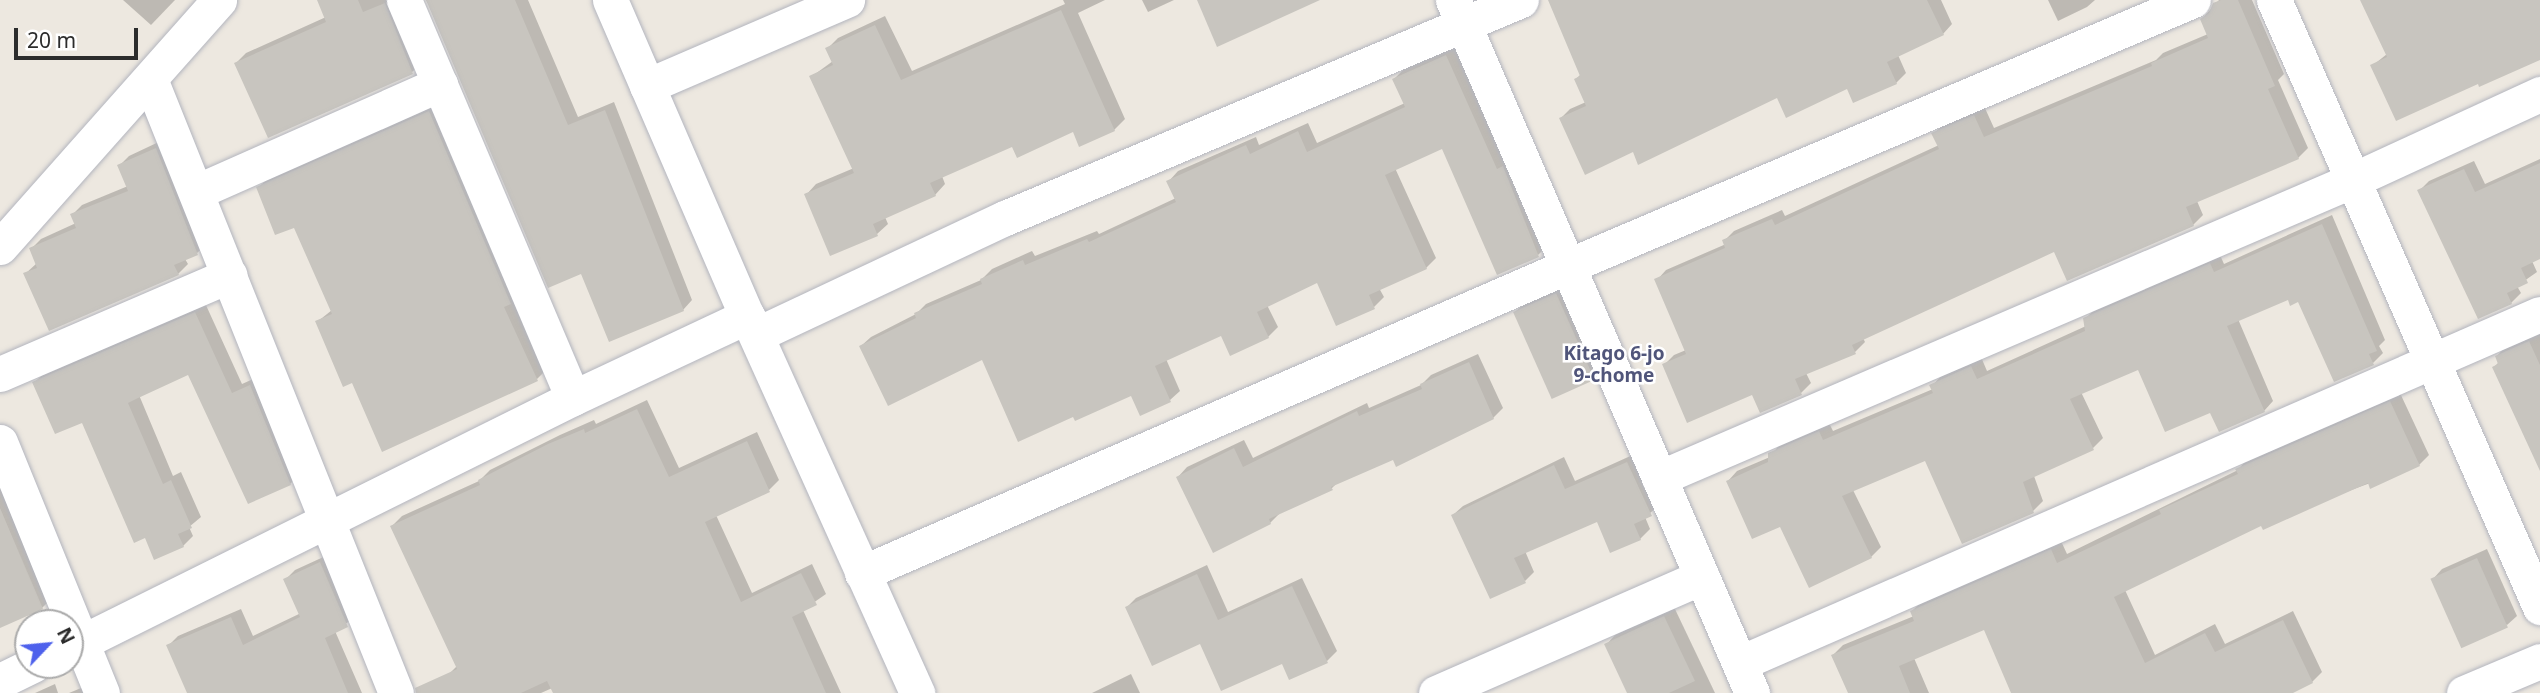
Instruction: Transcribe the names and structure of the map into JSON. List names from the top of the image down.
{
  "districts": ["Kitago 6-jo 9-chome"],
  "scale_bar": "20 m",
  "north": "top right"
}
